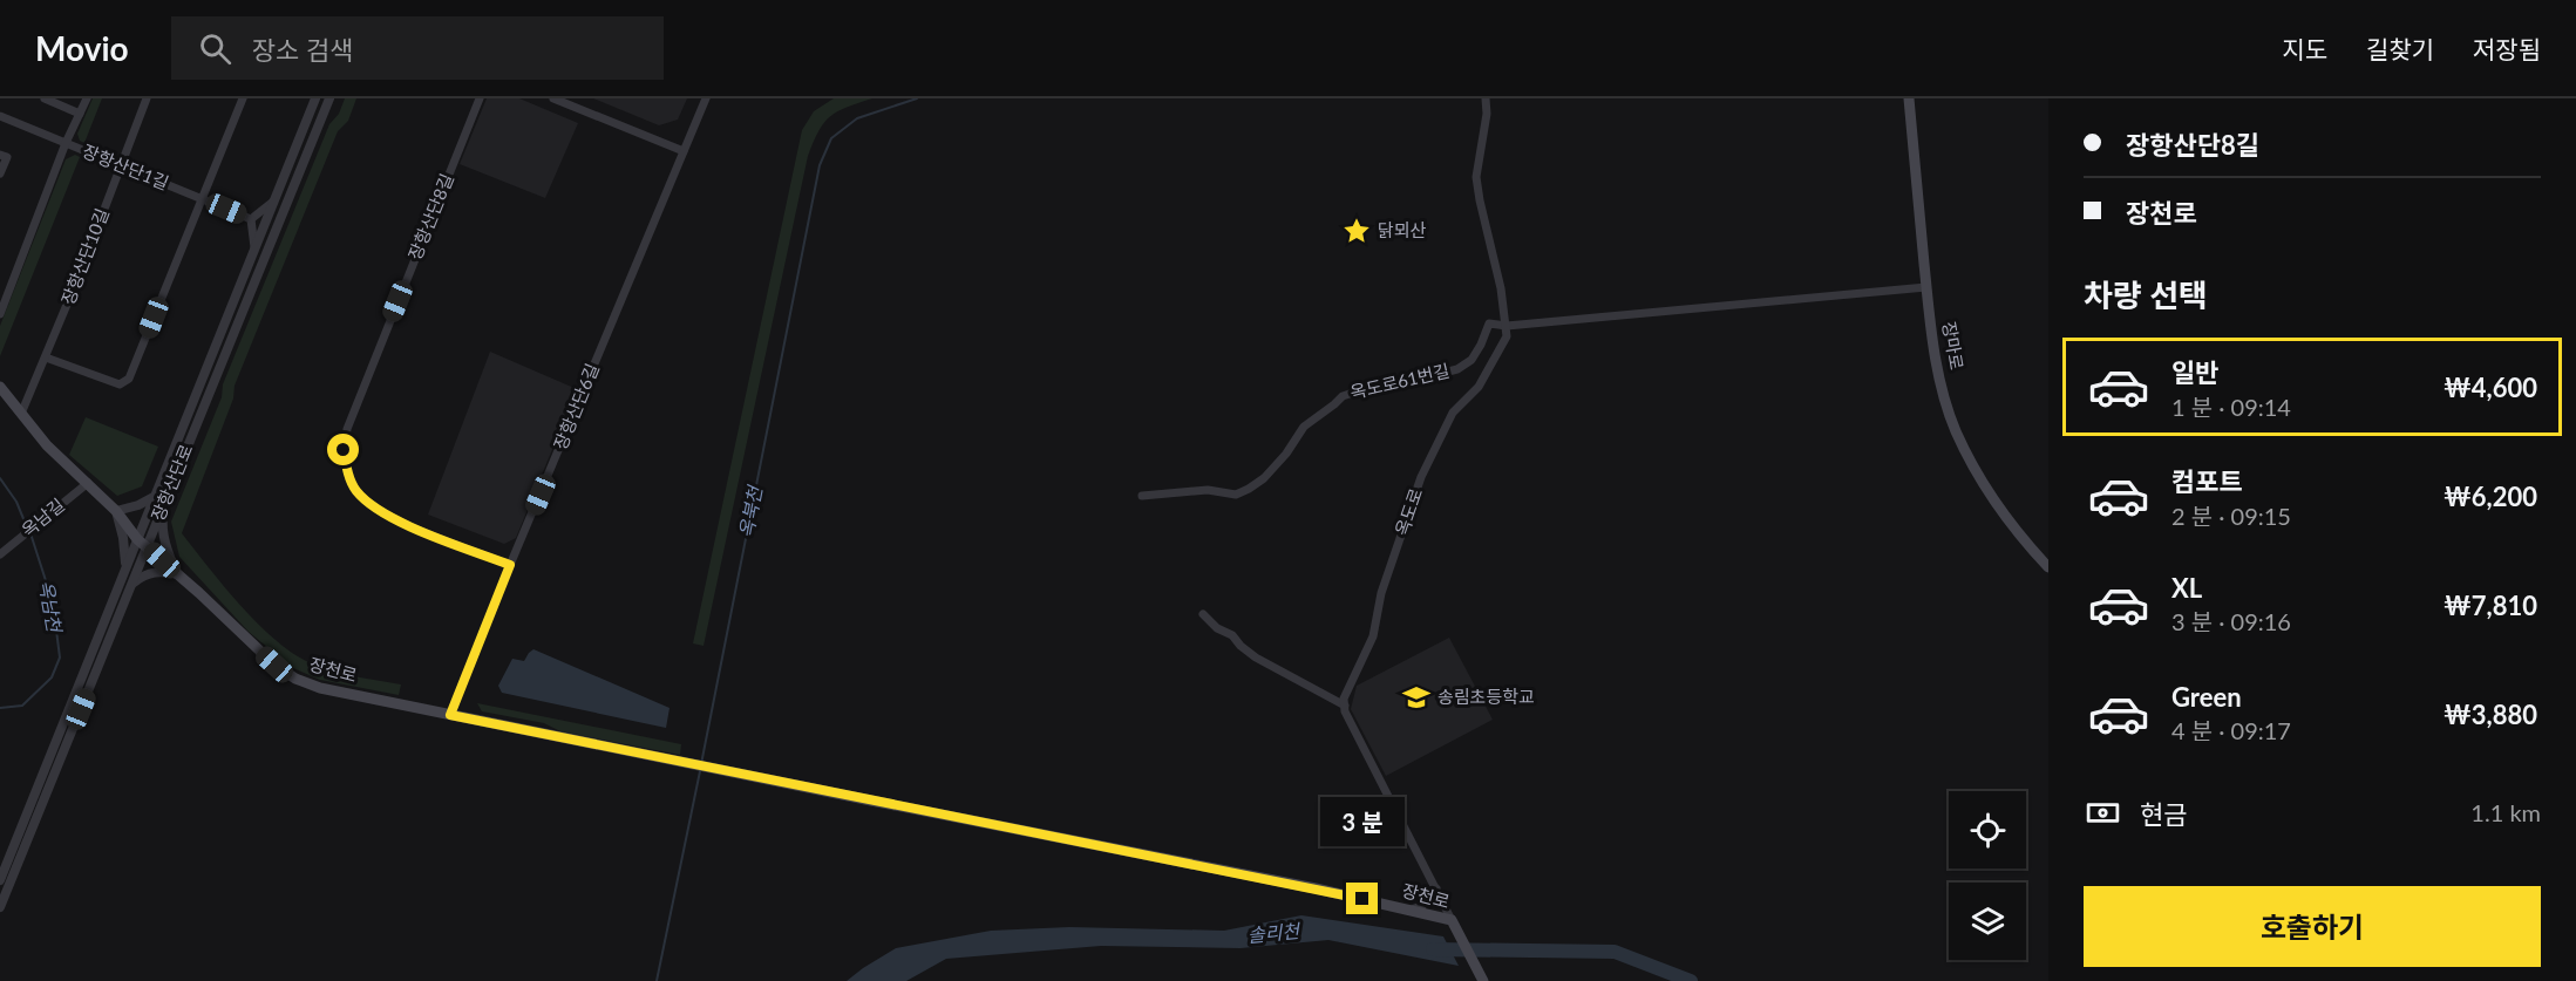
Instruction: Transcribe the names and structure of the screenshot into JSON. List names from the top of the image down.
{
  "streets": {
    "main road": ["장마로", "장천로"],
    "street": [
      "장항산단1길",
      "장항산단8길",
      "장항산단10길",
      "옥도로61번길",
      "장항산단6길",
      "장항산단로",
      "옥도로",
      "옥남길"
    ]
  },
  "crossings": [
    ["장항산단1길", "장항산단10길"],
    ["장항산단8길", "장항산단6길"],
    ["장항산단10길", "장천로"],
    ["옥도로61번길", "옥도로"],
    ["장항산단6길", "장천로"],
    ["장항산단로", "장천로"],
    ["옥남길", "장천로"]
  ],
  "water": ["옥북천", "옥남천", "솔리천"],
  "places": {
    "place": ["닭뫼산"],
    "school or university": ["송림초등학교"]
  },
  "page": {
    "header": "Movio",
    "search": "장소 검색",
    "nav": ["지도", "길찾기", "저장됨"],
    "banner": ["장항산단8길", "장천로"],
    "heading": "차량 선택",
    "list": [
      {
        "name": "일반",
        "note": "1 분 · 09:14",
        "value": "₩4,600"
      },
      {
        "name": "컴포트",
        "note": "2 분 · 09:15",
        "value": "₩6,200"
      },
      {
        "name": "XL",
        "note": "3 분 · 09:16",
        "value": "₩7,810"
      },
      {
        "name": "Green",
        "note": "4 분 · 09:17",
        "value": "₩3,880"
      }
    ],
    "pay": ["현금", "1.1 km"],
    "bubble": "3 분",
    "buttons": "호출하기"
  }
}
